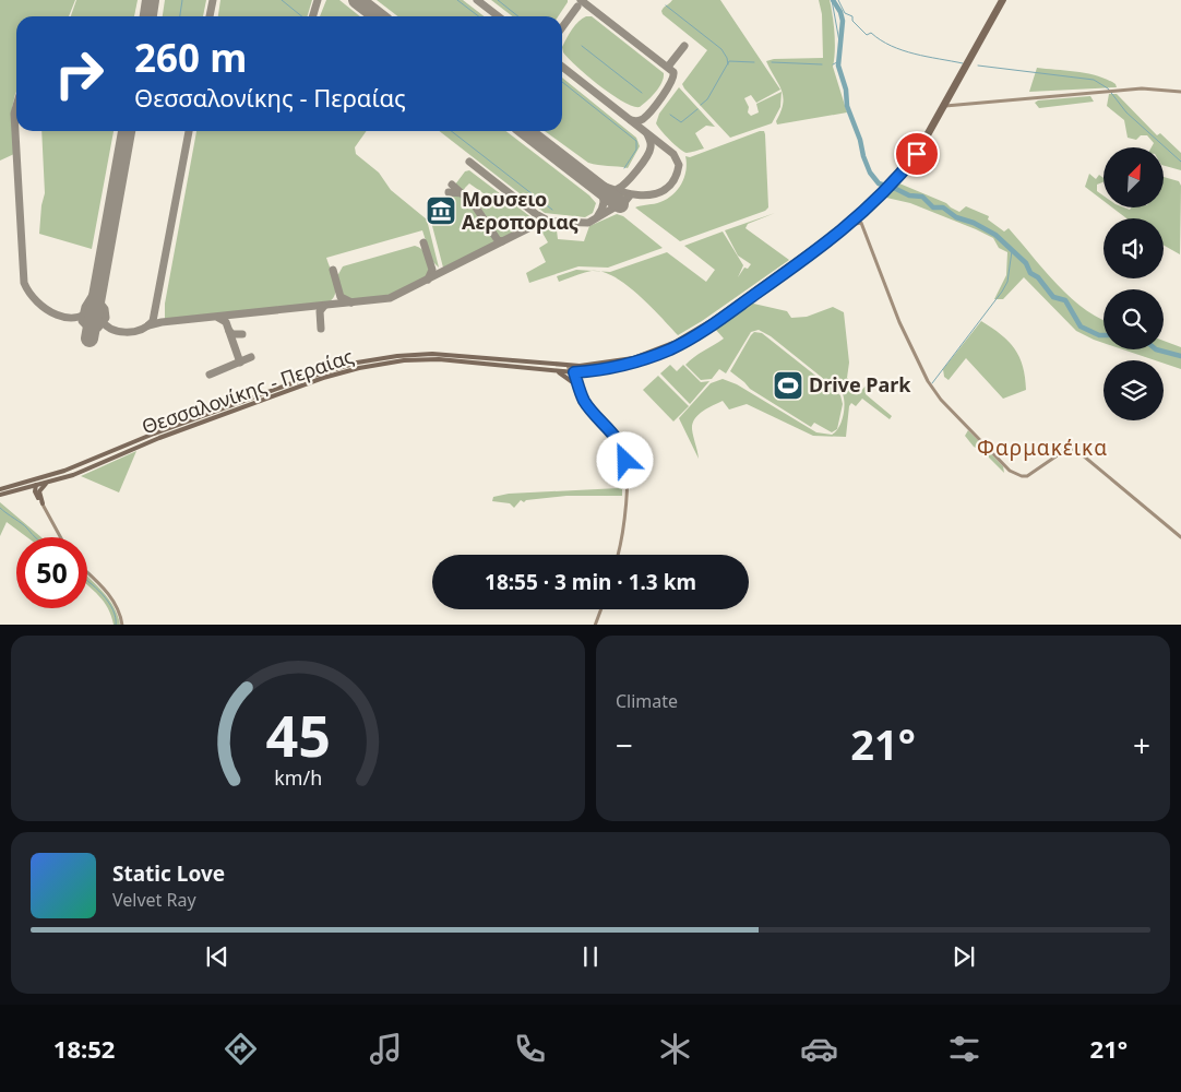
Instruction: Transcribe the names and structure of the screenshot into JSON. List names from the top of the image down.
{
  "streets": {
    "main road": ["Θεσσαλονίκης - Περαίας"]
  },
  "districts": ["Φαρμακέικα"],
  "places": {
    "museum": ["Μουσειο Αεροποριας"],
    "sports": ["Drive Park"]
  },
  "north": "top right",
  "page": {
    "turn": ["260 m", "Θεσσαλονίκης - Περαίας"],
    "limit": "50",
    "trip": "18:55 · 3 min · 1.3 km",
    "tile": "Climate",
    "heat": ["−", "21°", "+"],
    "song": ["Static Love", "Velvet Ray"],
    "tabs": ["18:52", "21°"],
    "gauge": ["45", "km/h"]
  }
}
